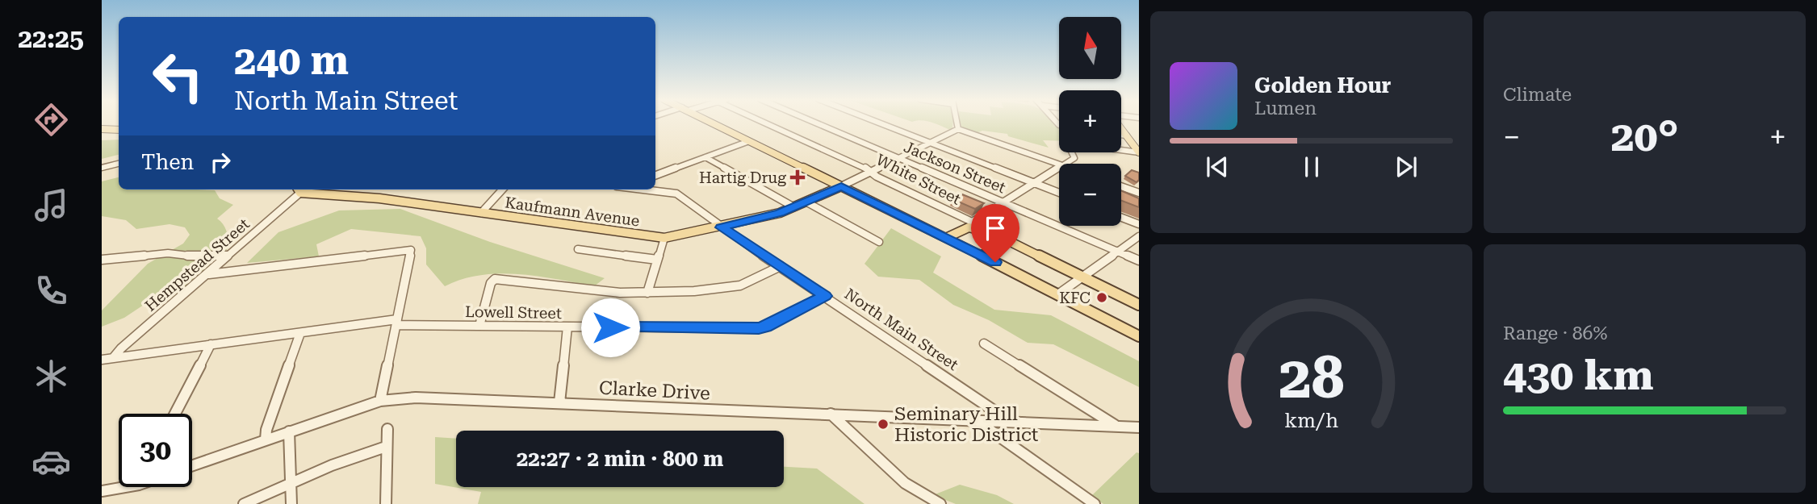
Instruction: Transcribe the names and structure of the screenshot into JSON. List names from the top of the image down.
{
  "streets": {
    "main road": ["White Street", "Kaufmann Avenue"],
    "street": [
      "Jackson Street",
      "Hempstead Street",
      "Lowell Street",
      "North Main Street",
      "Clarke Drive"
    ]
  },
  "crossings": [
    ["Kaufmann Avenue", "Hempstead Street"],
    ["Kaufmann Avenue", "North Main Street"],
    ["Hempstead Street", "Lowell Street"],
    ["Lowell Street", "North Main Street"],
    ["North Main Street", "Clarke Drive"]
  ],
  "places": {
    "health": ["Hartig Drug"],
    "other": ["KFC", "Seminary Hill Historic District"]
  },
  "north": "top",
  "page": {
    "tabs": "22:25",
    "tile": [
      "Climate",
      ["Range · 86%", "430 km"]
    ],
    "map_buttons": ["+", "−"],
    "turn": ["240 m", "North Main Street"],
    "song": ["Golden Hour", "Lumen"],
    "heat": ["−", "20°", "+"],
    "then": "Then",
    "limit": "30",
    "trip": "22:27 · 2 min · 800 m",
    "gauge": ["28", "km/h"]
  }
}
